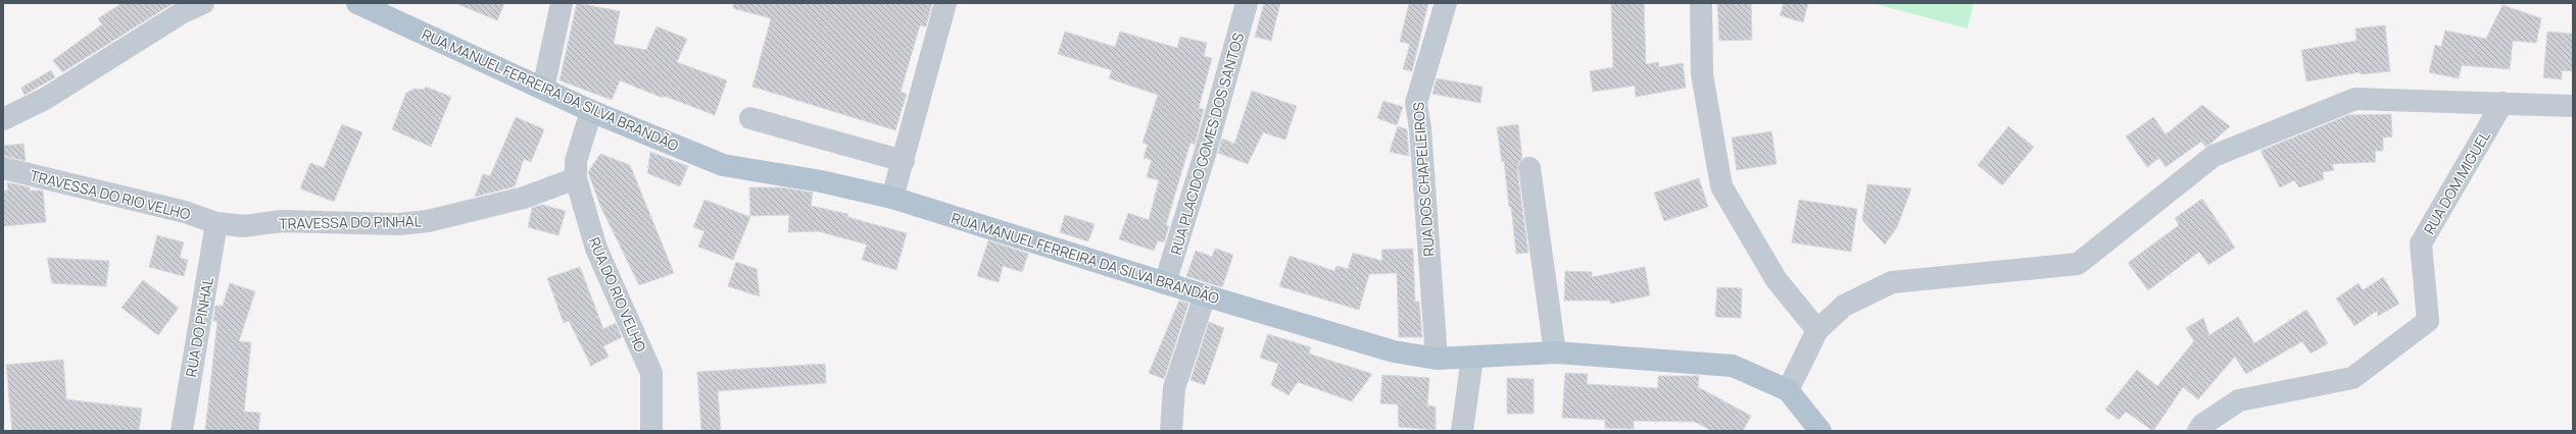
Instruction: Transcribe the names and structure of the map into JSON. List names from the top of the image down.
{
  "streets": {
    "main road": ["RUA MANUEL FERREIRA DA SILVA BRANDÃO"],
    "street": [
      "RUA PLACIDO GOMES DOS SANTOS",
      "RUA DOS CHAPELEIROS",
      "RUA DOM MIGUEL",
      "TRAVESSA DO RIO VELHO",
      "TRAVESSA DO PINHAL",
      "RUA DO RIO VELHO",
      "RUA DO PINHAL"
    ]
  },
  "crossings": [
    ["RUA MANUEL FERREIRA DA SILVA BRANDÃO", "RUA PLACIDO GOMES DOS SANTOS"],
    ["RUA MANUEL FERREIRA DA SILVA BRANDÃO", "RUA DOS CHAPELEIROS"],
    ["RUA MANUEL FERREIRA DA SILVA BRANDÃO", "RUA DO RIO VELHO"],
    ["TRAVESSA DO RIO VELHO", "TRAVESSA DO PINHAL"],
    ["TRAVESSA DO RIO VELHO", "RUA DO PINHAL"],
    ["TRAVESSA DO PINHAL", "RUA DO RIO VELHO"],
    ["TRAVESSA DO PINHAL", "RUA DO PINHAL"]
  ]
}
